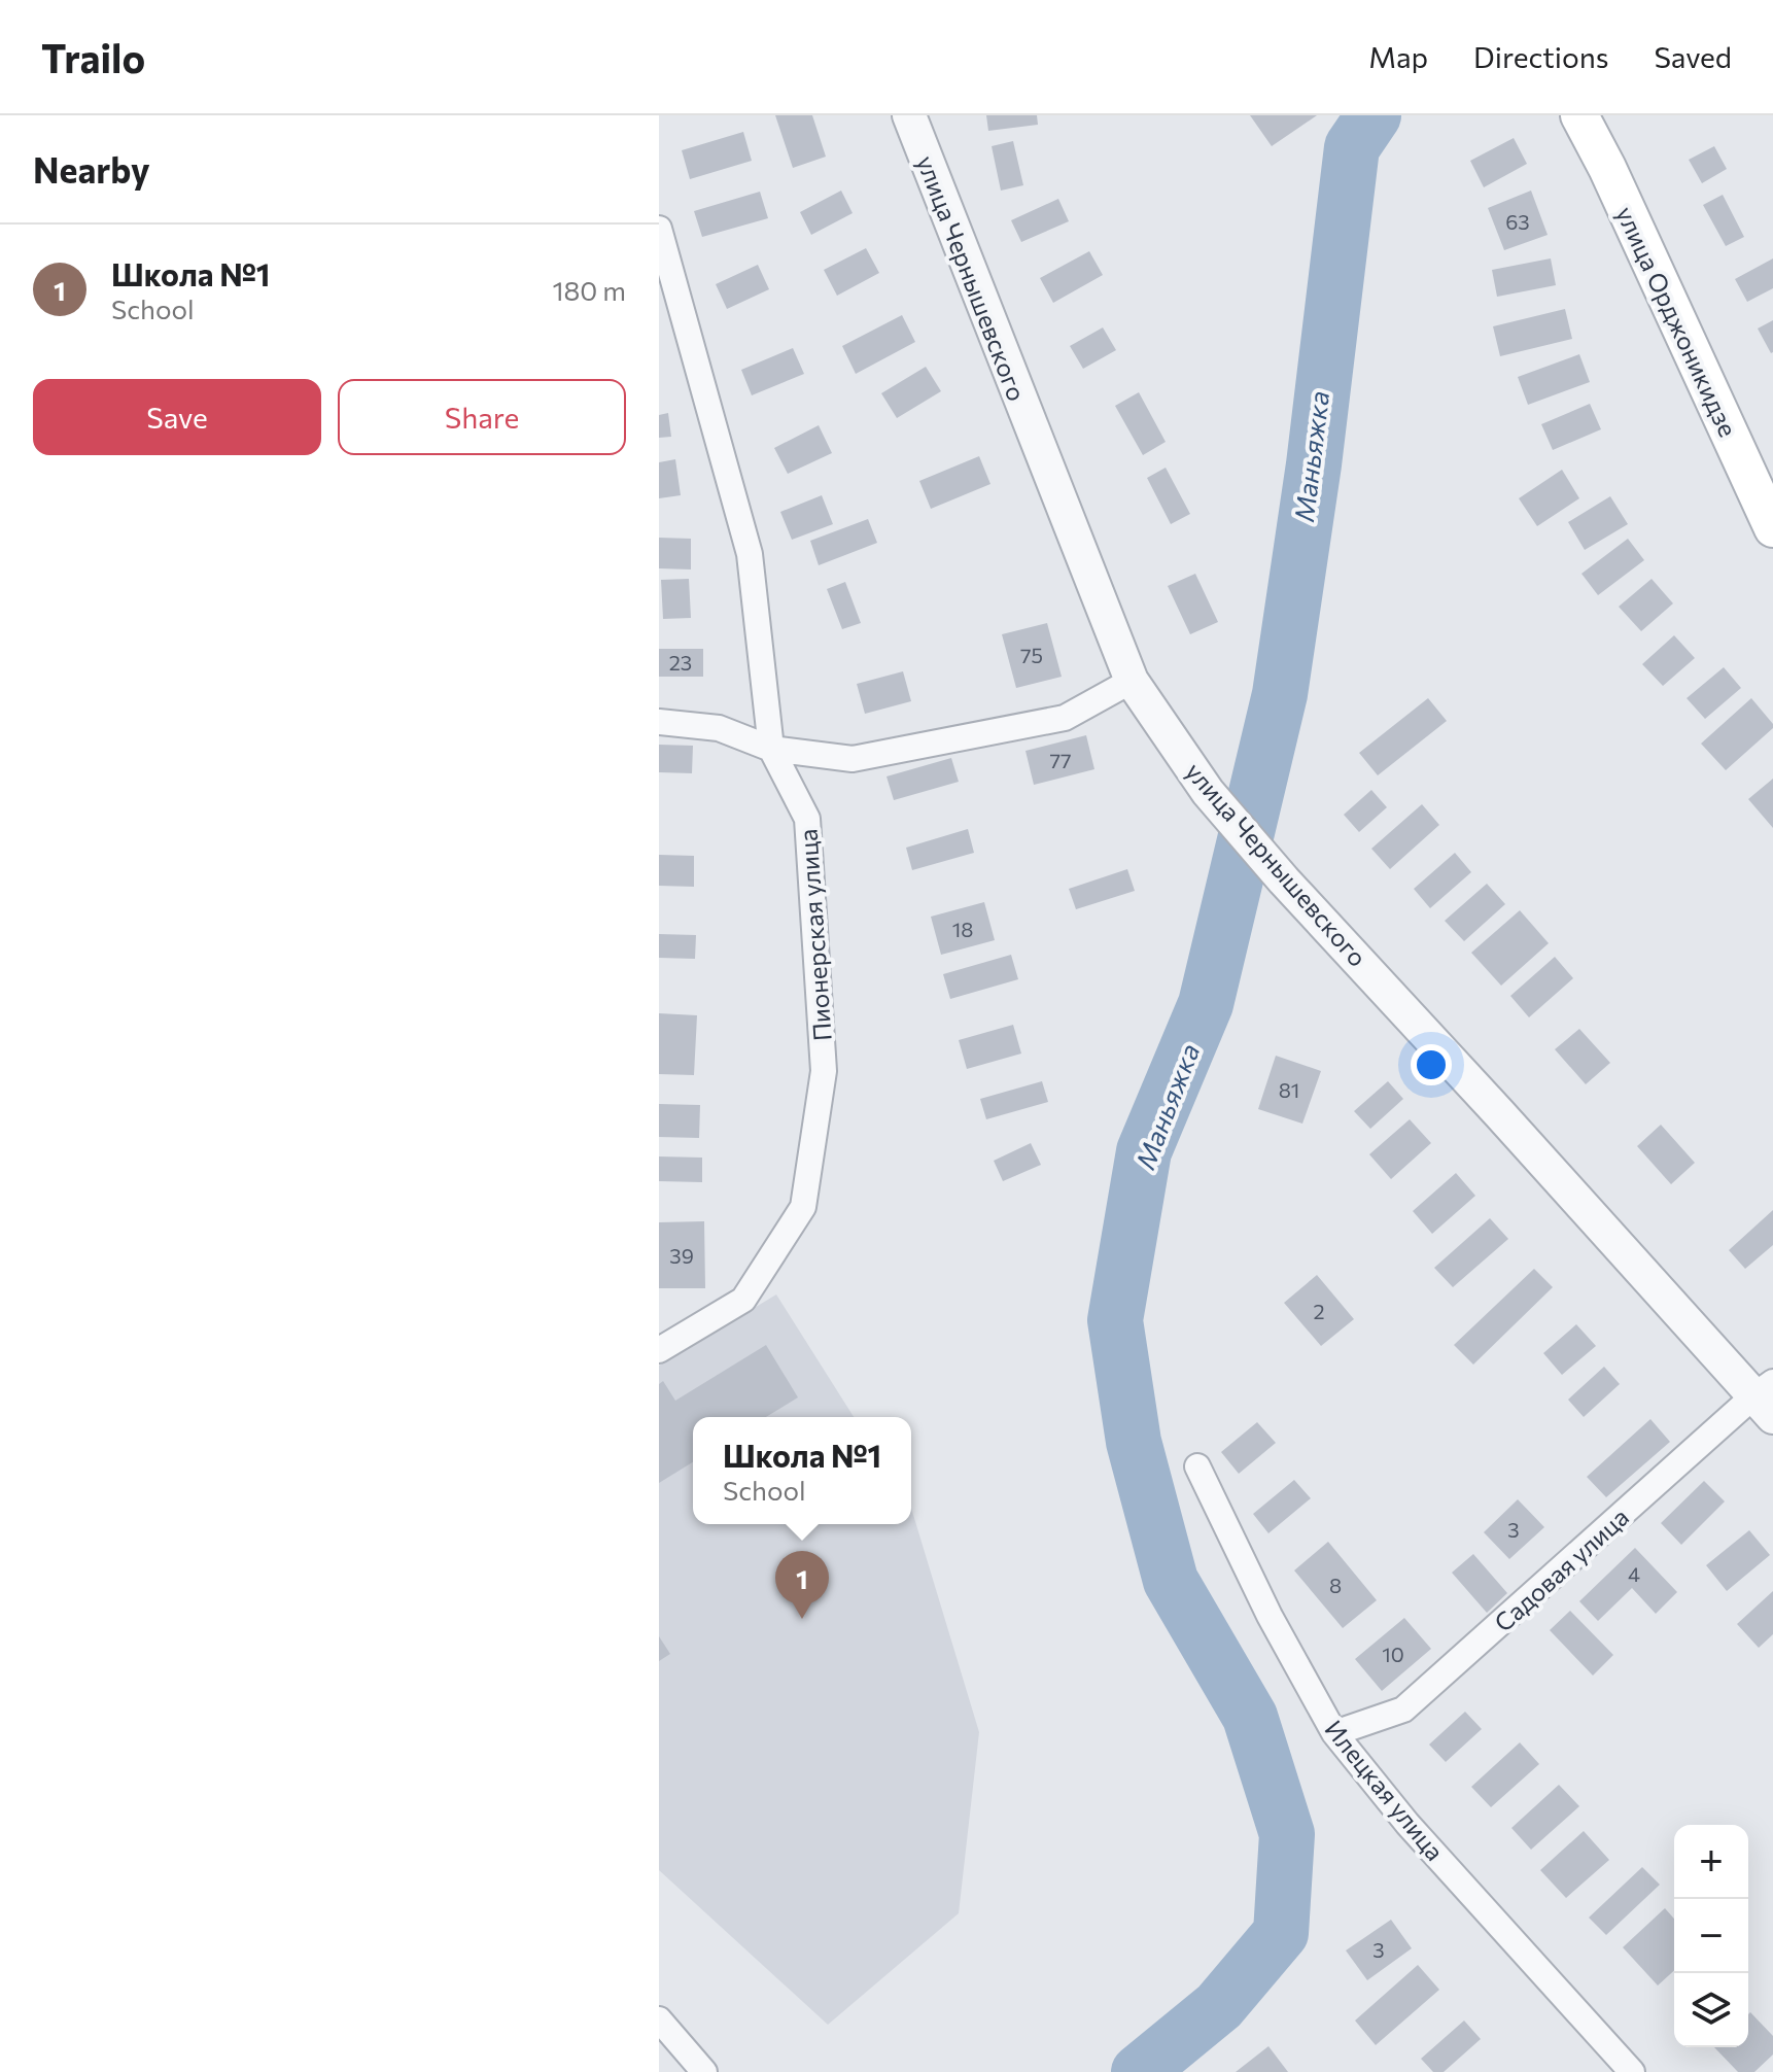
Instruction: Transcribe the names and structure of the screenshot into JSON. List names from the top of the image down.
{
  "streets": {
    "main road": ["улица Орджоникидзе"],
    "street": [
      "улица Чернышевского",
      "Пионерская улица",
      "Садовая улица",
      "Илецкая улица"
    ]
  },
  "crossings": [
    ["улица Чернышевского", "Садовая улица"],
    ["Садовая улица", "Илецкая улица"]
  ],
  "water": ["Маньяжка"],
  "house_numbers": [
    "63",
    "75",
    "23",
    "77",
    "18",
    "81",
    "39",
    "2",
    "3",
    "4",
    "8",
    "10",
    "3"
  ],
  "page": {
    "header": "Trailo",
    "nav": ["Map", "Directions", "Saved"],
    "heading": "Nearby",
    "list": [
      {
        "mark": "1",
        "name": "Школа №1",
        "note": "School",
        "value": "180 m"
      }
    ],
    "buttons": ["Save", "Share"],
    "popup": ["Школа №1", "School"],
    "pins": "1",
    "map_buttons": ["+", "−"]
  }
}
